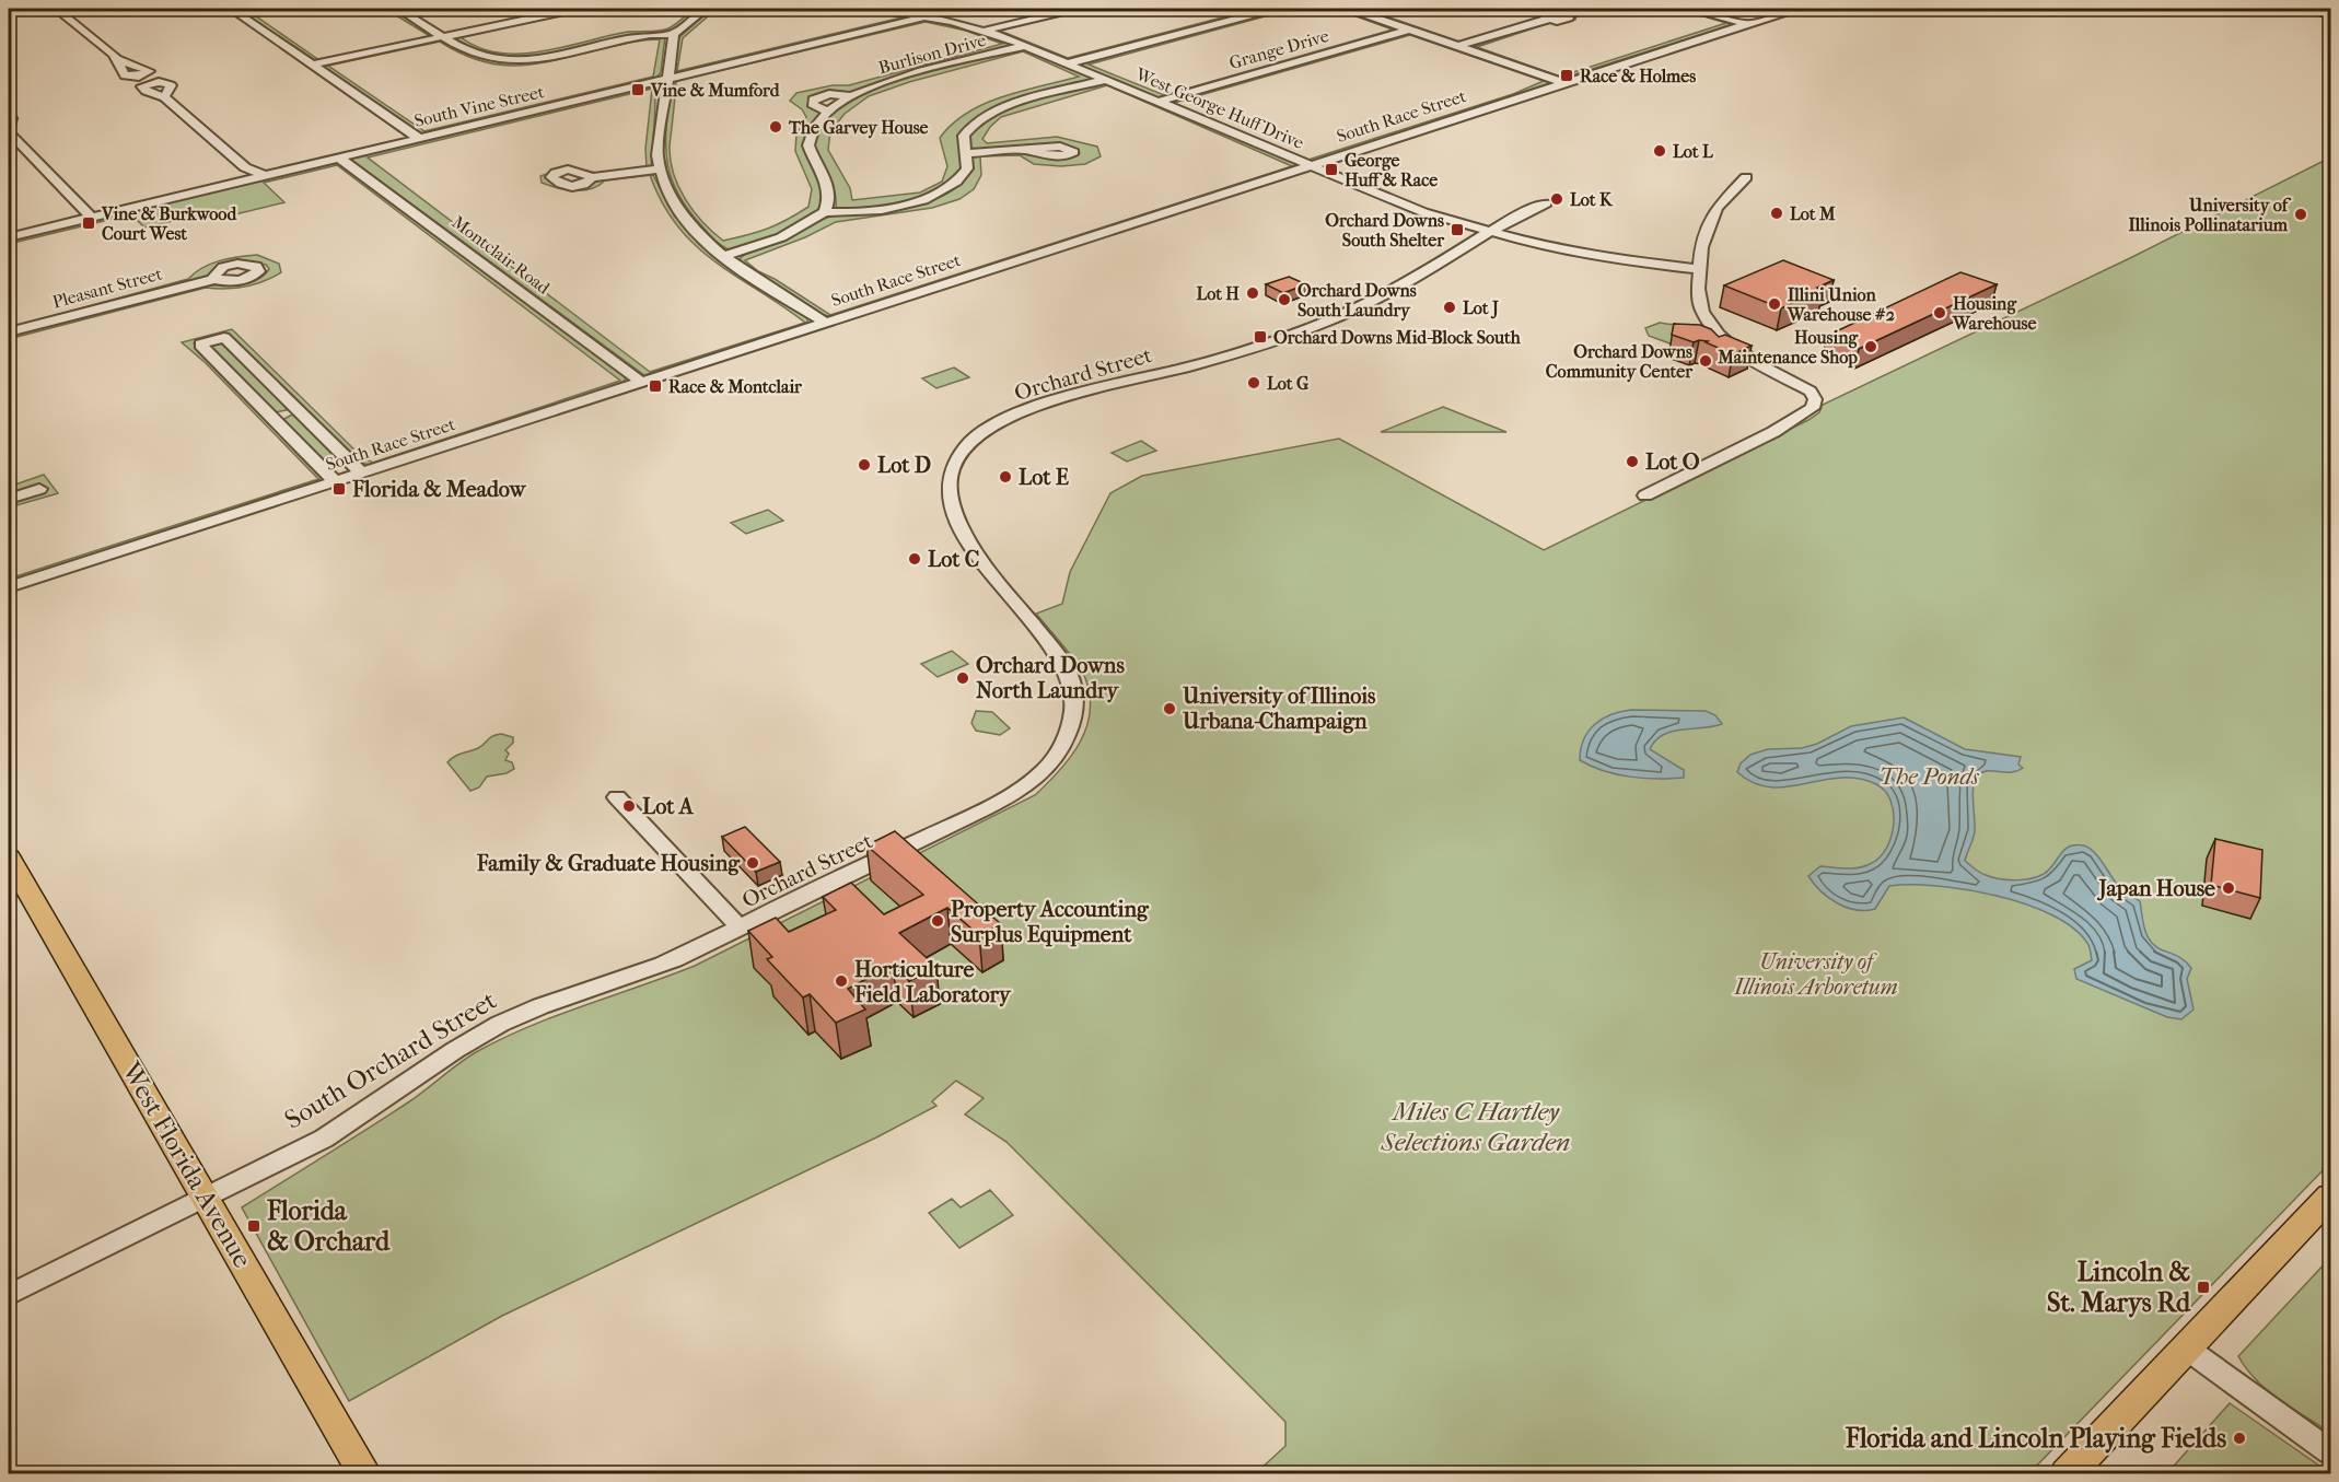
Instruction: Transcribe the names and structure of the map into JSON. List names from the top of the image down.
{
  "streets": {
    "main road": ["West Florida Avenue"],
    "street": [
      "Grange Drive",
      "Burlison Drive",
      "South Vine Street",
      "West George Huff Drive",
      "South Race Street",
      "Montclair Road",
      "Pleasant Street",
      "Orchard Street",
      "South Orchard Street"
    ]
  },
  "crossings": [
    ["Grange Drive", "West George Huff Drive"],
    ["Burlison Drive", "West George Huff Drive"],
    ["South Vine Street", "West George Huff Drive"],
    ["South Vine Street", "Montclair Road"],
    ["West George Huff Drive", "South Race Street"],
    ["West George Huff Drive", "Orchard Street"],
    ["South Race Street", "Montclair Road"],
    ["Orchard Street", "South Orchard Street"],
    ["South Orchard Street", "West Florida Avenue"]
  ],
  "water": ["The Ponds"],
  "parks": ["University of Illinois Arboretum", "Miles C Hartley Selections Garden"],
  "places": {
    "transit": [
      "Race & Holmes",
      "Vine & Mumford",
      "George Huff & Race",
      "Vine & Burkwood Court West",
      "Orchard Downs South Shelter",
      "Orchard Downs Mid-Block South",
      "Race & Montclair",
      "Florida & Meadow",
      "Florida & Orchard",
      "Lincoln & St. Marys Rd"
    ],
    "other": [
      "The Garvey House",
      "Lot L",
      "Lot K",
      "Lot M",
      "University of Illinois Pollinatarium",
      "Lot H",
      "Orchard Downs South Laundry",
      "Illini Union Warehouse #2",
      "Lot J",
      "Housing Warehouse",
      "Housing Maintenance Shop",
      "Orchard Downs Community Center",
      "Lot G",
      "Lot O",
      "Lot D",
      "Lot E",
      "Lot C",
      "Orchard Downs North Laundry",
      "University of Illinois Urbana-Champaign",
      "Lot A",
      "Family & Graduate Housing",
      "Japan House",
      "Property Accounting Surplus Equipment",
      "Horticulture Field Laboratory",
      "Florida and Lincoln Playing Fields"
    ]
  }
}
